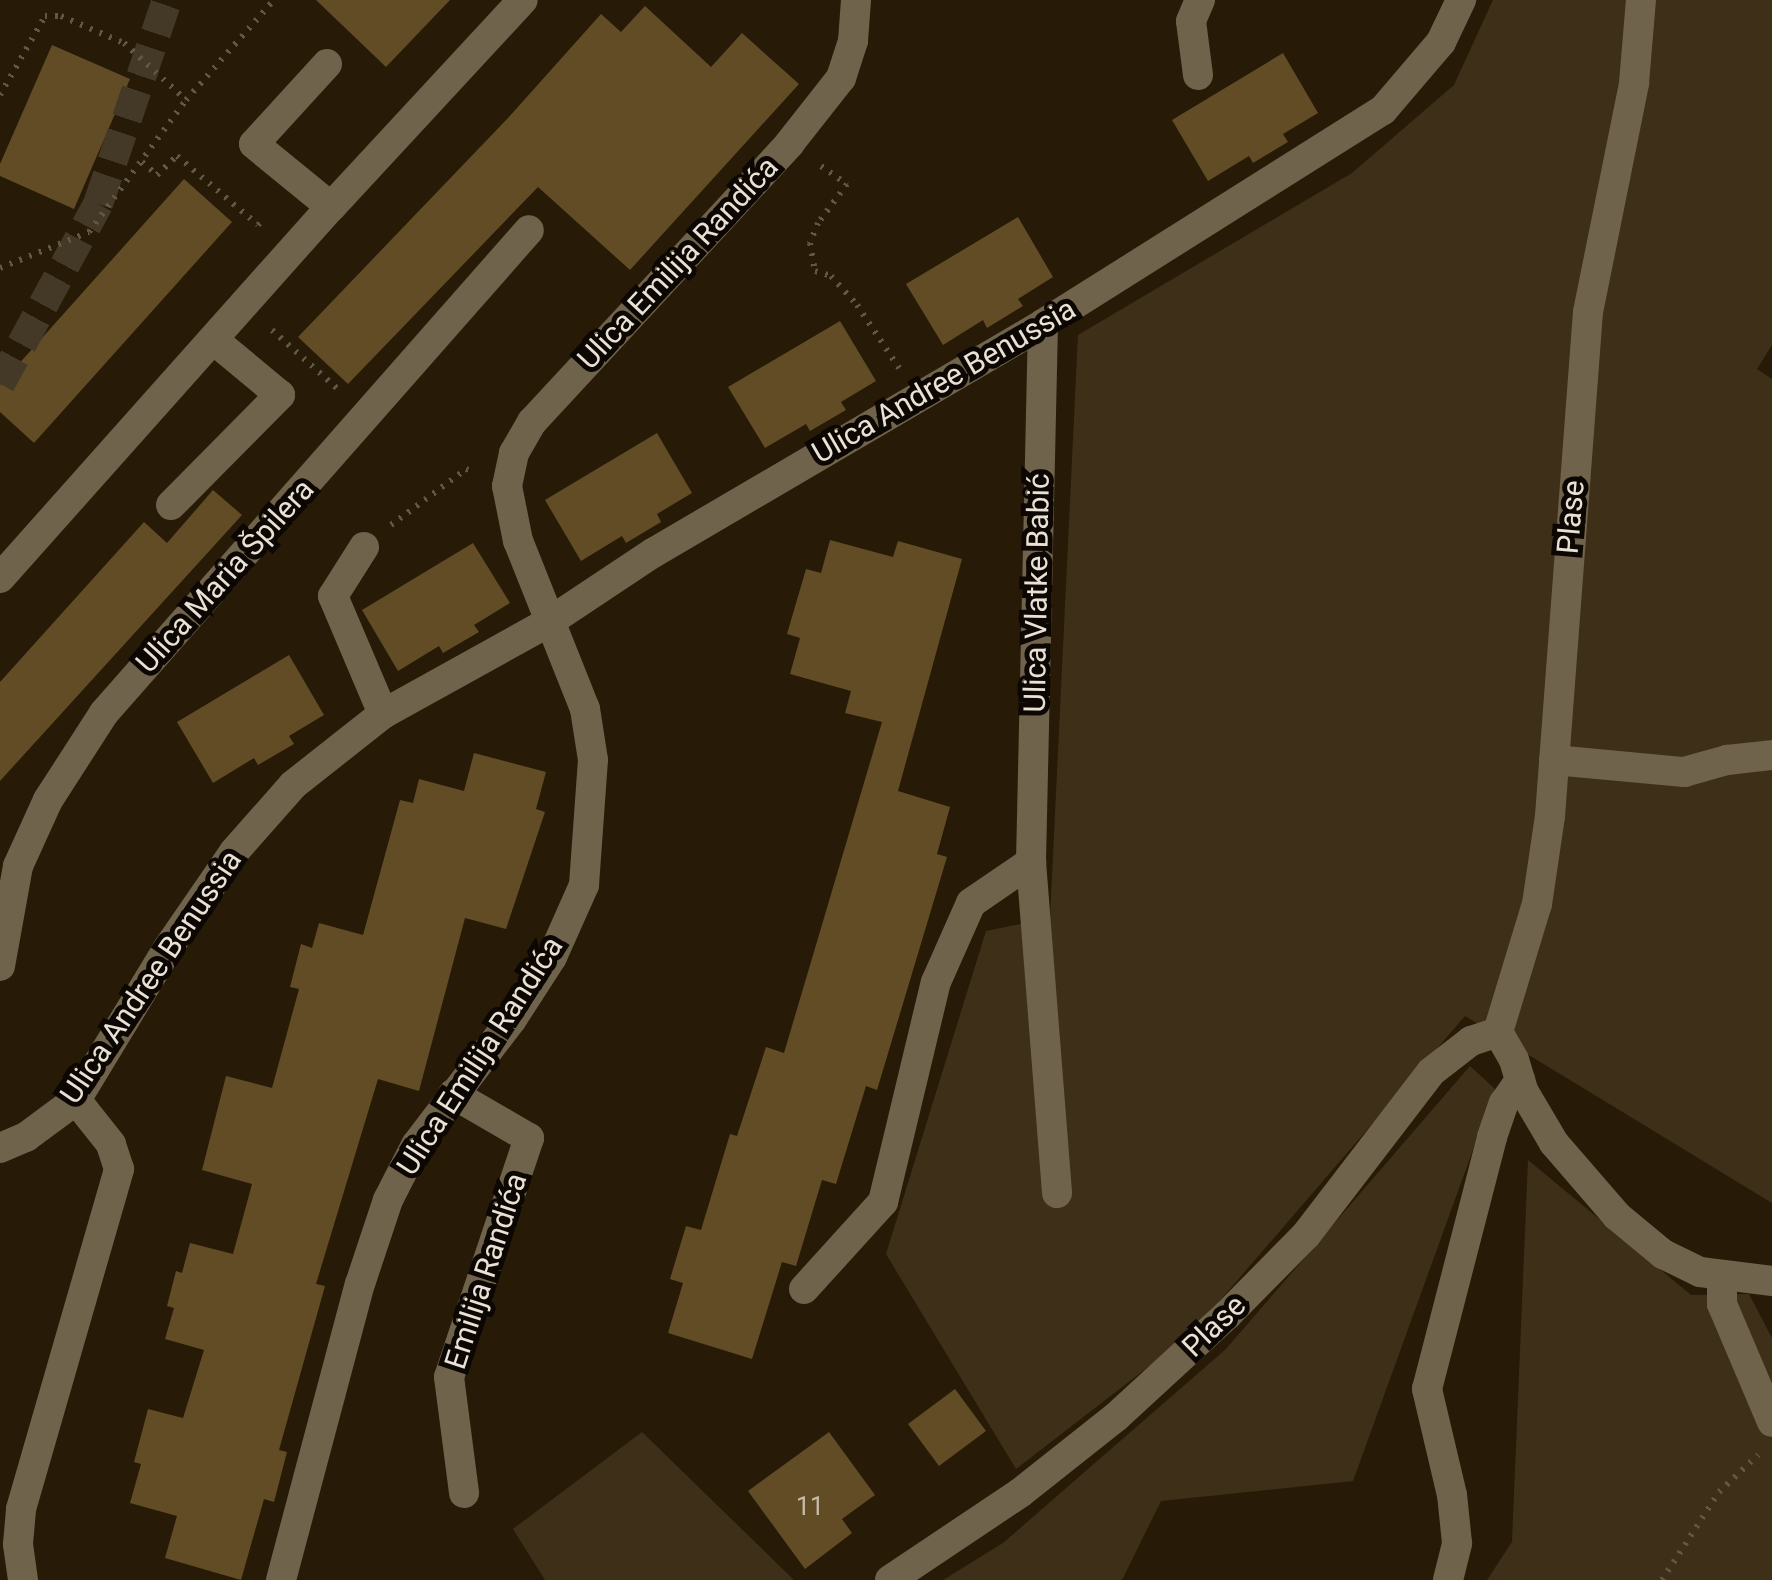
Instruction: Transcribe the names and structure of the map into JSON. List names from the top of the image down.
{
  "streets": {
    "street": [
      "Ulica Emilija Randića",
      "Ulica Andree Benussia",
      "Plase",
      "Ulica Maria Špilera",
      "Ulica Vlatke Babić",
      "Emilija Randića"
    ]
  },
  "crossings": [
    ["Ulica Emilija Randića", "Ulica Andree Benussia"],
    ["Ulica Emilija Randića", "Emilija Randića"],
    ["Ulica Andree Benussia", "Ulica Vlatke Babić"]
  ],
  "house_numbers": ["11"]
}
